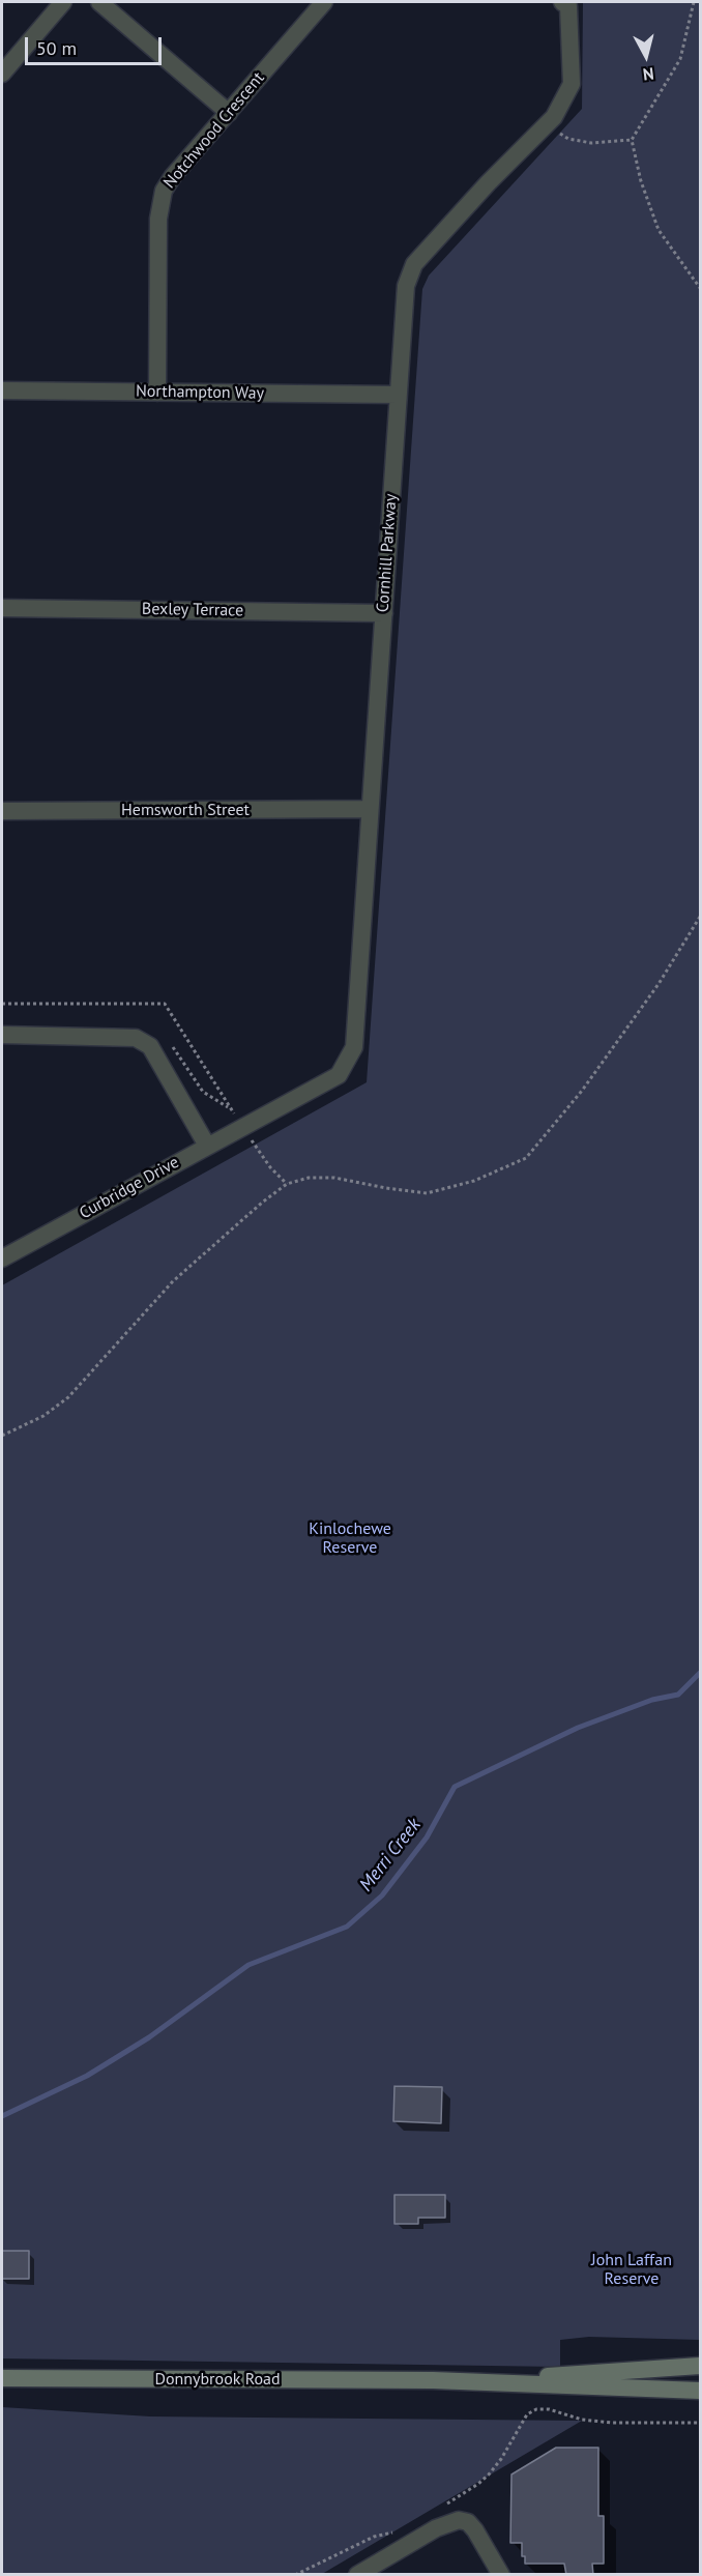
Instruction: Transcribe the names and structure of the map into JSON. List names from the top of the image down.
{
  "streets": {
    "main road": ["Donnybrook Road"],
    "street": [
      "Notchwood Crescent",
      "Northampton Way",
      "Cornhill Parkway",
      "Bexley Terrace",
      "Hemsworth Street",
      "Curbridge Drive"
    ]
  },
  "crossings": [
    ["Notchwood Crescent", "Northampton Way"],
    ["Northampton Way", "Cornhill Parkway"],
    ["Cornhill Parkway", "Bexley Terrace"],
    ["Cornhill Parkway", "Hemsworth Street"],
    ["Cornhill Parkway", "Curbridge Drive"]
  ],
  "water": ["Merri Creek"],
  "parks": ["Kinlochewe Reserve", "John Laffan Reserve"],
  "scale_bar": "50 m",
  "north": "bottom"
}
